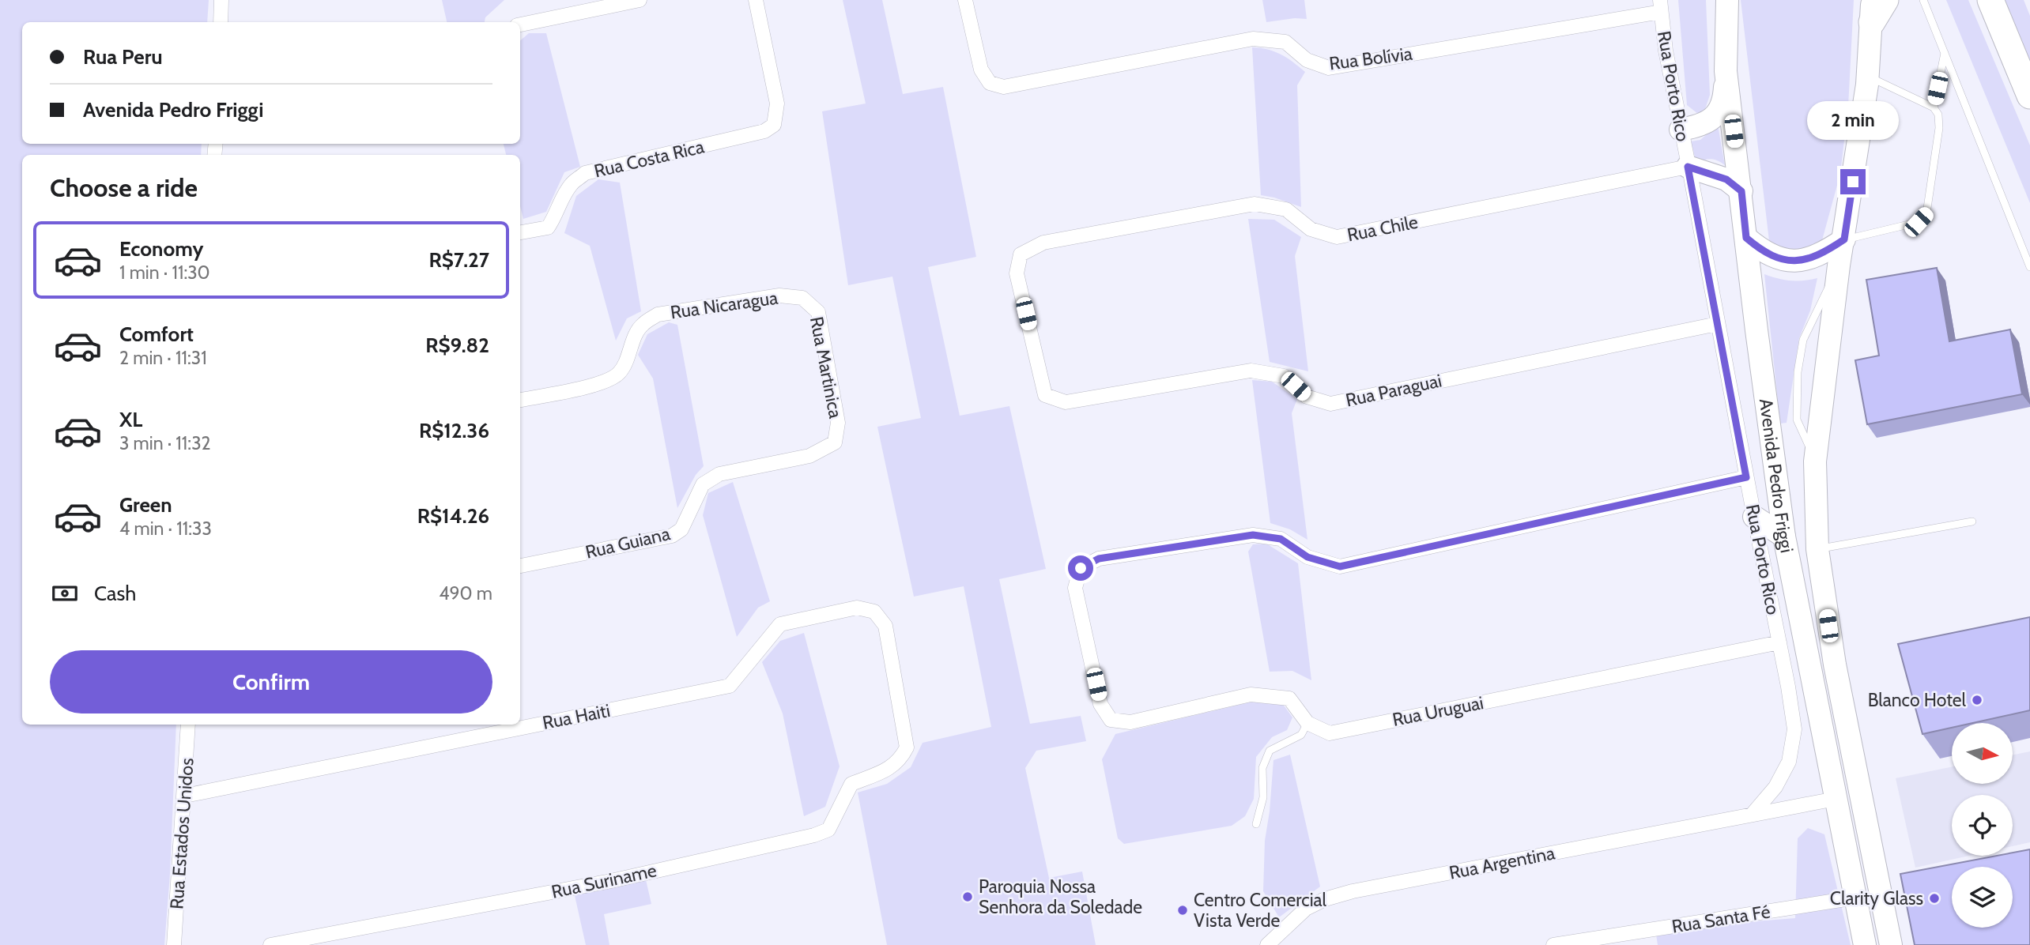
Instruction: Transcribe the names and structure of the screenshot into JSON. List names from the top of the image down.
{
  "streets": {
    "main road": ["Avenida Pedro Friggi"],
    "street": [
      "Rua Bolívia",
      "Rua Porto Rico",
      "Rua Costa Rica",
      "Rua Chile",
      "Rua Nicaragua",
      "Rua Martinica",
      "Rua Paraguai",
      "Rua Guiana",
      "Rua Uruguai",
      "Rua Haiti",
      "Rua Estados Unidos",
      "Rua Argentina",
      "Rua Suriname",
      "Rua Santa Fé"
    ]
  },
  "crossings": [
    ["Rua Bolívia", "Rua Porto Rico"],
    ["Rua Porto Rico", "Rua Chile"],
    ["Rua Porto Rico", "Rua Paraguai"],
    ["Rua Porto Rico", "Rua Uruguai"],
    ["Rua Porto Rico", "Rua Argentina"],
    ["Rua Chile", "Rua Paraguai"],
    ["Rua Nicaragua", "Rua Martinica"],
    ["Rua Martinica", "Rua Guiana"],
    ["Avenida Pedro Friggi", "Rua Argentina"],
    ["Avenida Pedro Friggi", "Rua Santa Fé"],
    ["Rua Haiti", "Rua Estados Unidos"],
    ["Rua Haiti", "Rua Suriname"]
  ],
  "places": [
    "Blanco Hotel",
    "Paroquia Nossa Senhora da Soledade",
    "Clarity Glass",
    "Centro Comercial Vista Verde"
  ],
  "north": "right",
  "page": {
    "banner": ["Rua Peru", "Avenida Pedro Friggi"],
    "bubble": "2 min",
    "heading": "Choose a ride",
    "list": [
      {
        "name": "Economy",
        "note": "1 min · 11:30",
        "value": "R$7.27"
      },
      {
        "name": "Comfort",
        "note": "2 min · 11:31",
        "value": "R$9.82"
      },
      {
        "name": "XL",
        "note": "3 min · 11:32",
        "value": "R$12.36"
      },
      {
        "name": "Green",
        "note": "4 min · 11:33",
        "value": "R$14.26"
      }
    ],
    "pay": ["Cash", "490 m"],
    "buttons": "Confirm"
  }
}
